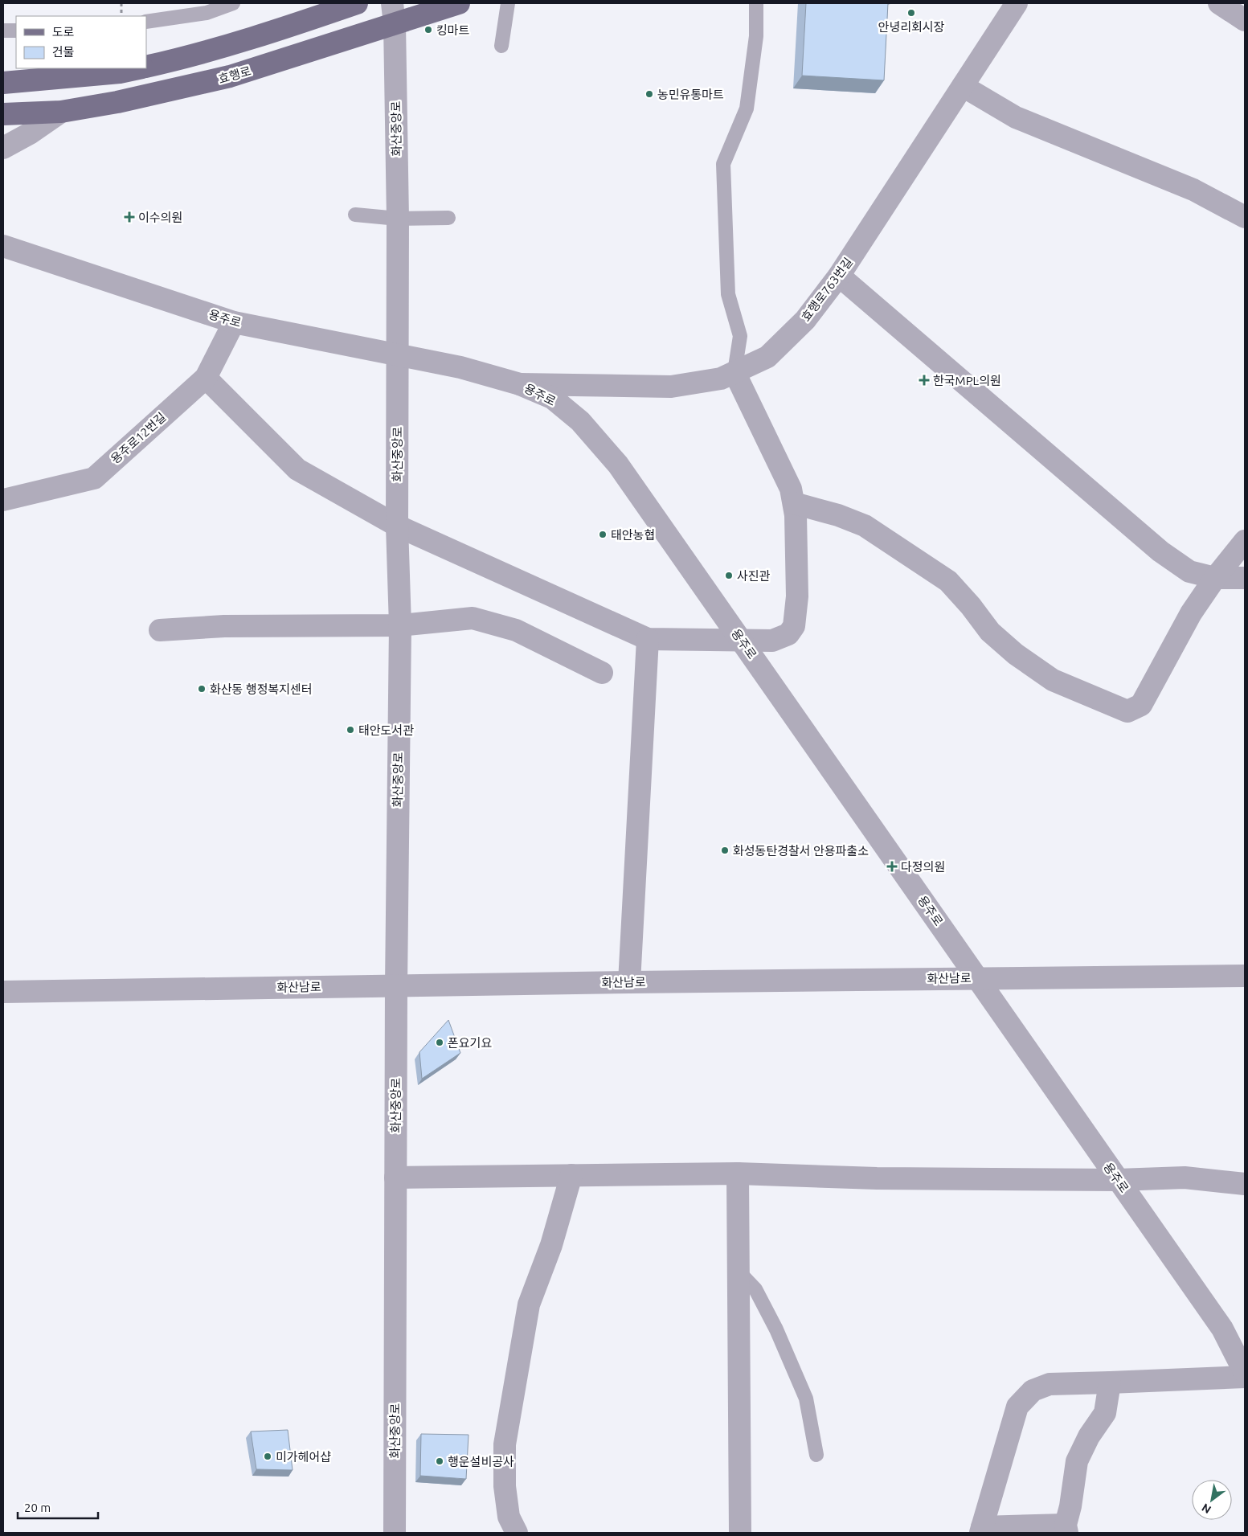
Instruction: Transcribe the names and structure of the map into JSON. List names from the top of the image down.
{
  "streets": {
    "main road": ["효행로"],
    "street": [
      "화산중앙로",
      "효행로763번길",
      "용주로",
      "용주로12번길",
      "화산남로"
    ]
  },
  "crossings": [
    ["효행로", "화산중앙로"],
    ["화산중앙로", "용주로"],
    ["화산중앙로", "화산남로"],
    ["효행로763번길", "용주로"],
    ["용주로", "용주로12번길"],
    ["용주로", "화산남로"]
  ],
  "places": {
    "other": [
      "안녕리회시장",
      "킹마트",
      "농민유통마트",
      "태안농협",
      "사진관",
      "화산동 행정복지센터",
      "태안도서관",
      "화성동탄경찰서 안용파출소",
      "폰요기요",
      "미가헤어샵",
      "행운설비공사"
    ],
    "health": ["이수의원", "한국MPL의원", "다정의원"]
  },
  "legend": ["도로", "건물"],
  "scale_bar": "20 m",
  "north": "bottom left"
}
